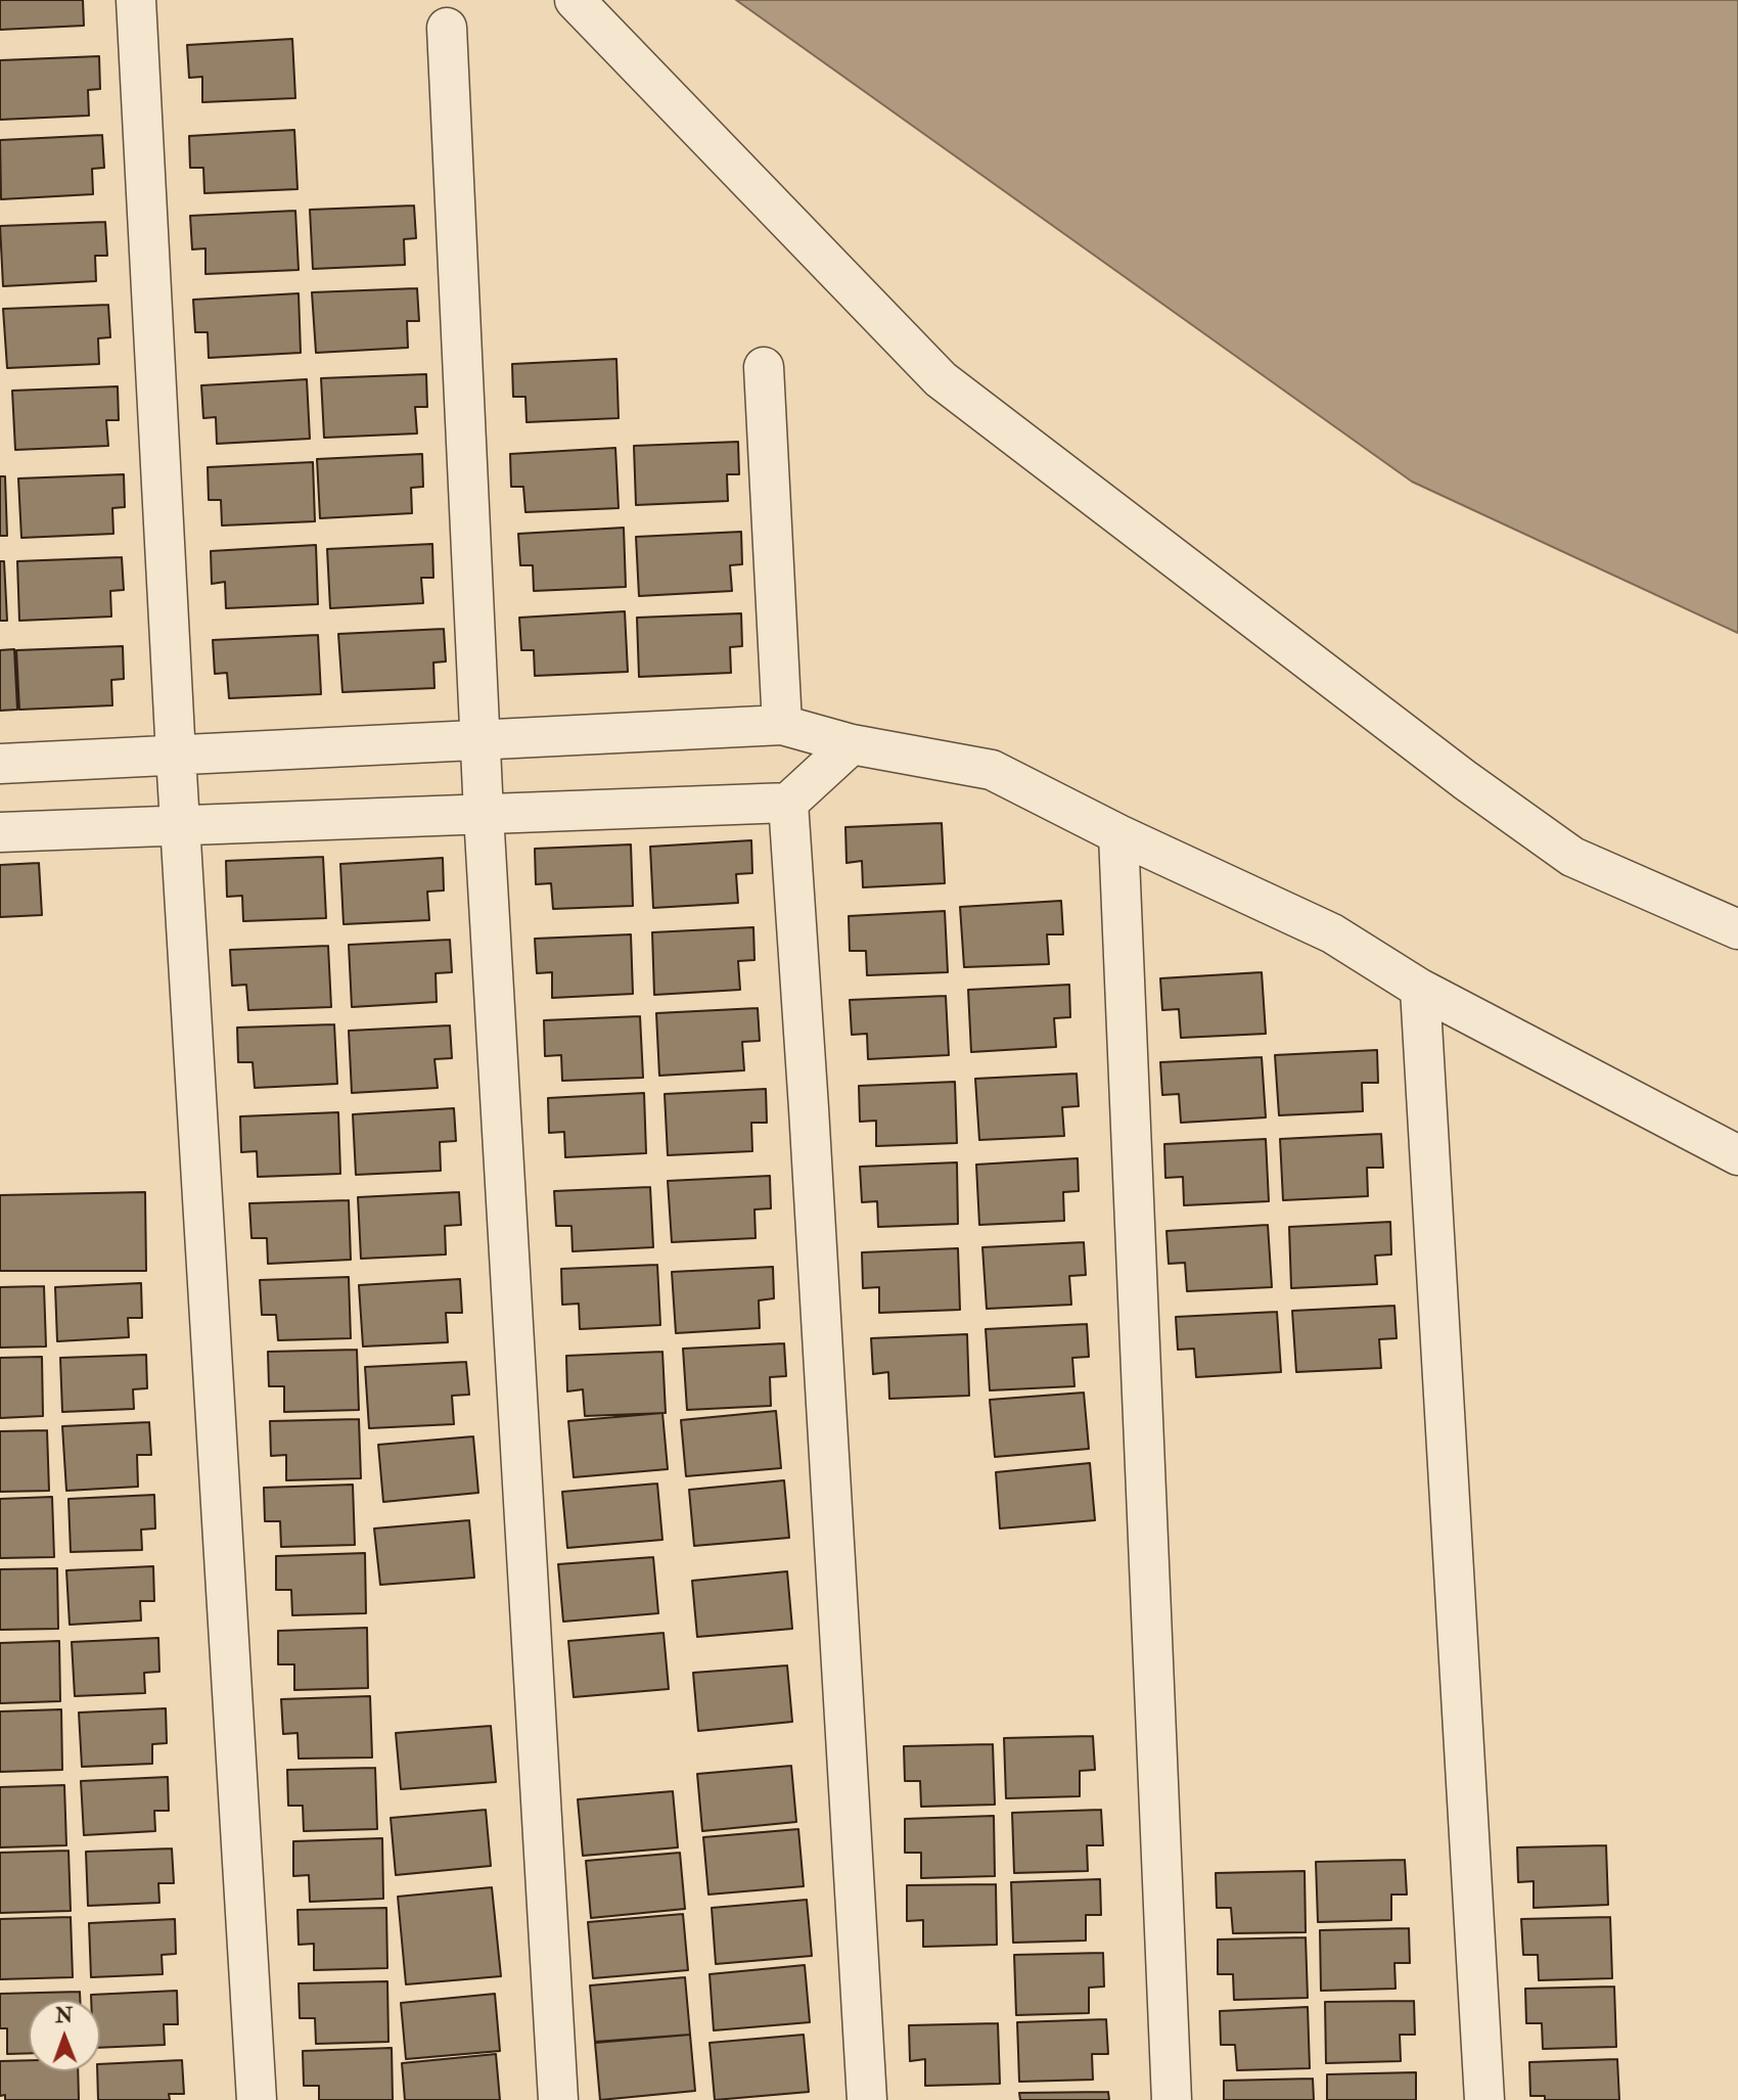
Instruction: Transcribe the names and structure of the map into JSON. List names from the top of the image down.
{
  "north": "top"
}
